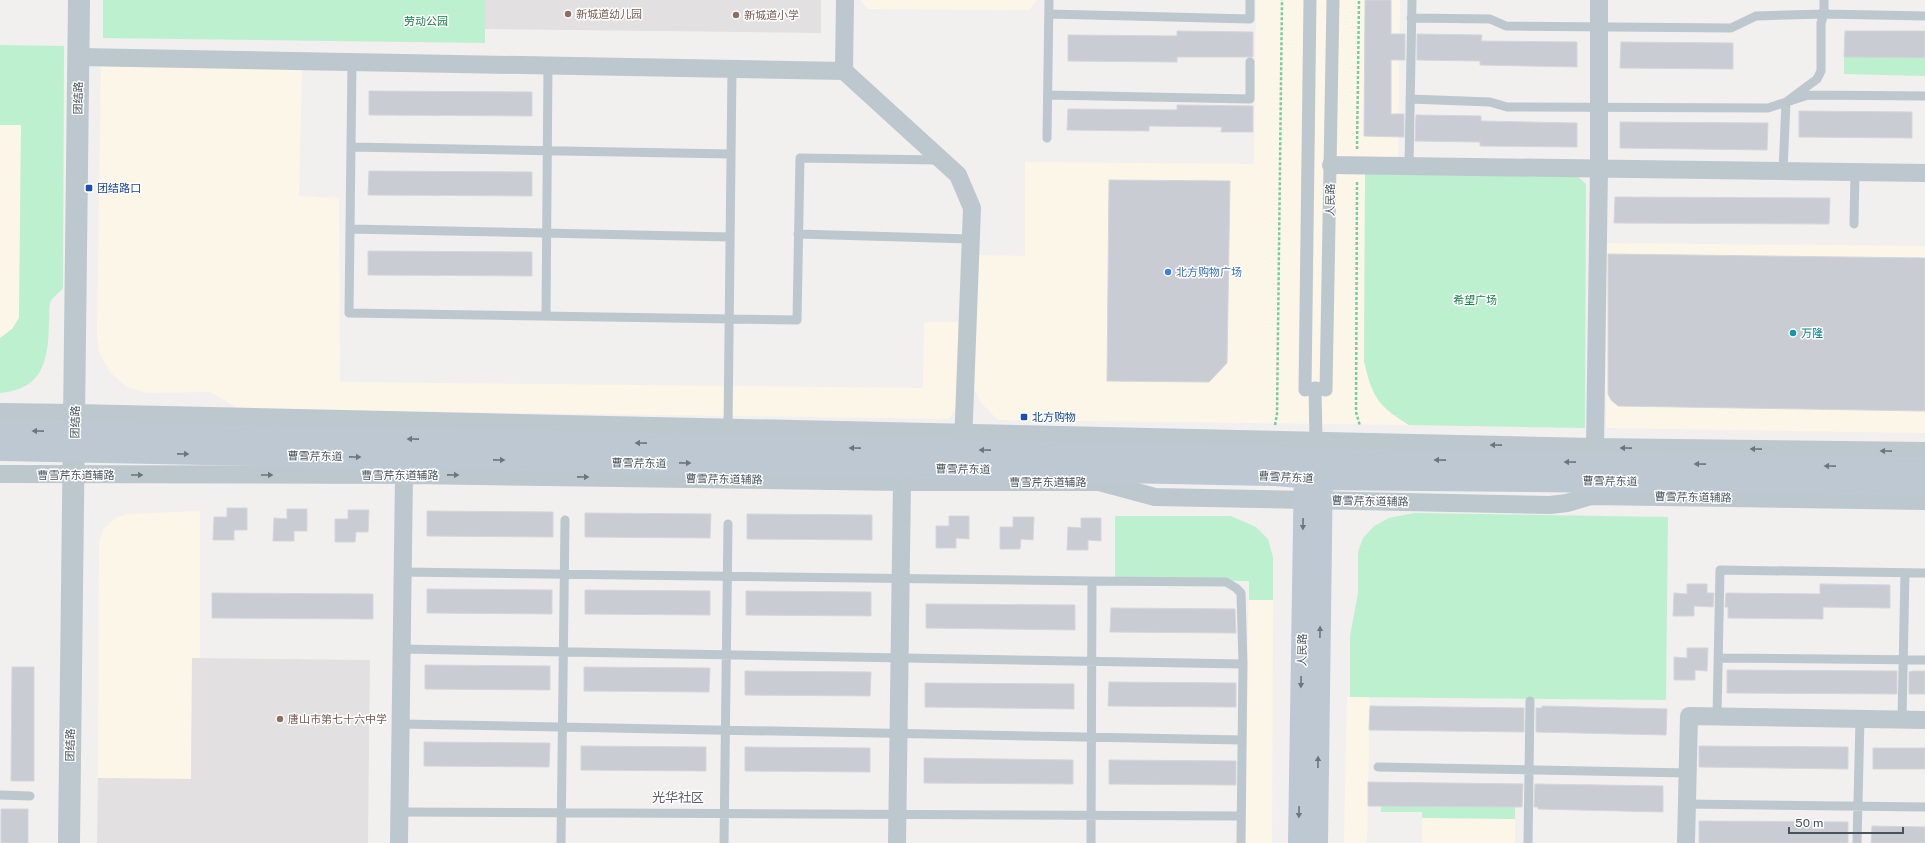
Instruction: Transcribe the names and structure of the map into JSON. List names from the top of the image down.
{
  "streets": {
    "main road": ["人民路", "曹雪芹东道"],
    "street": ["团结路", "曹雪芹东道辅路"]
  },
  "crossings": [
    ["团结路", "曹雪芹东道"],
    ["团结路", "曹雪芹东道辅路"],
    ["人民路", "曹雪芹东道"],
    ["人民路", "曹雪芹东道辅路"],
    ["曹雪芹东道", "曹雪芹东道辅路"]
  ],
  "districts": ["光华社区"],
  "parks": ["劳动公园", "希望广场"],
  "places": {
    "other": [
      "新城道幼儿园",
      "新城道小学",
      "北方购物广场",
      "万隆",
      "唐山市第七十六中学"
    ],
    "transit": ["团结路口", "北方购物"]
  },
  "scale_bar": "50 m"
}
